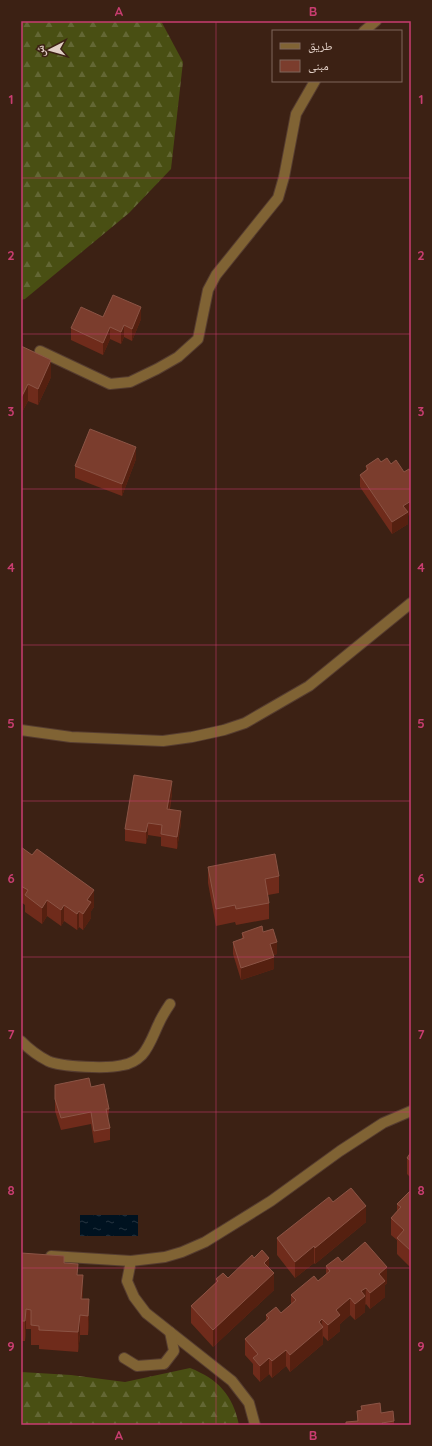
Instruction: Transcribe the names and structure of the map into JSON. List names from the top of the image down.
{
  "legend": ["طريق", "مبنى"],
  "north": "left",
  "grid": {
    "columns": ["A", "B"],
    "rows": [
      "1",
      "2",
      "3",
      "4",
      "5",
      "6",
      "7",
      "8",
      "9"
    ]
  }
}
